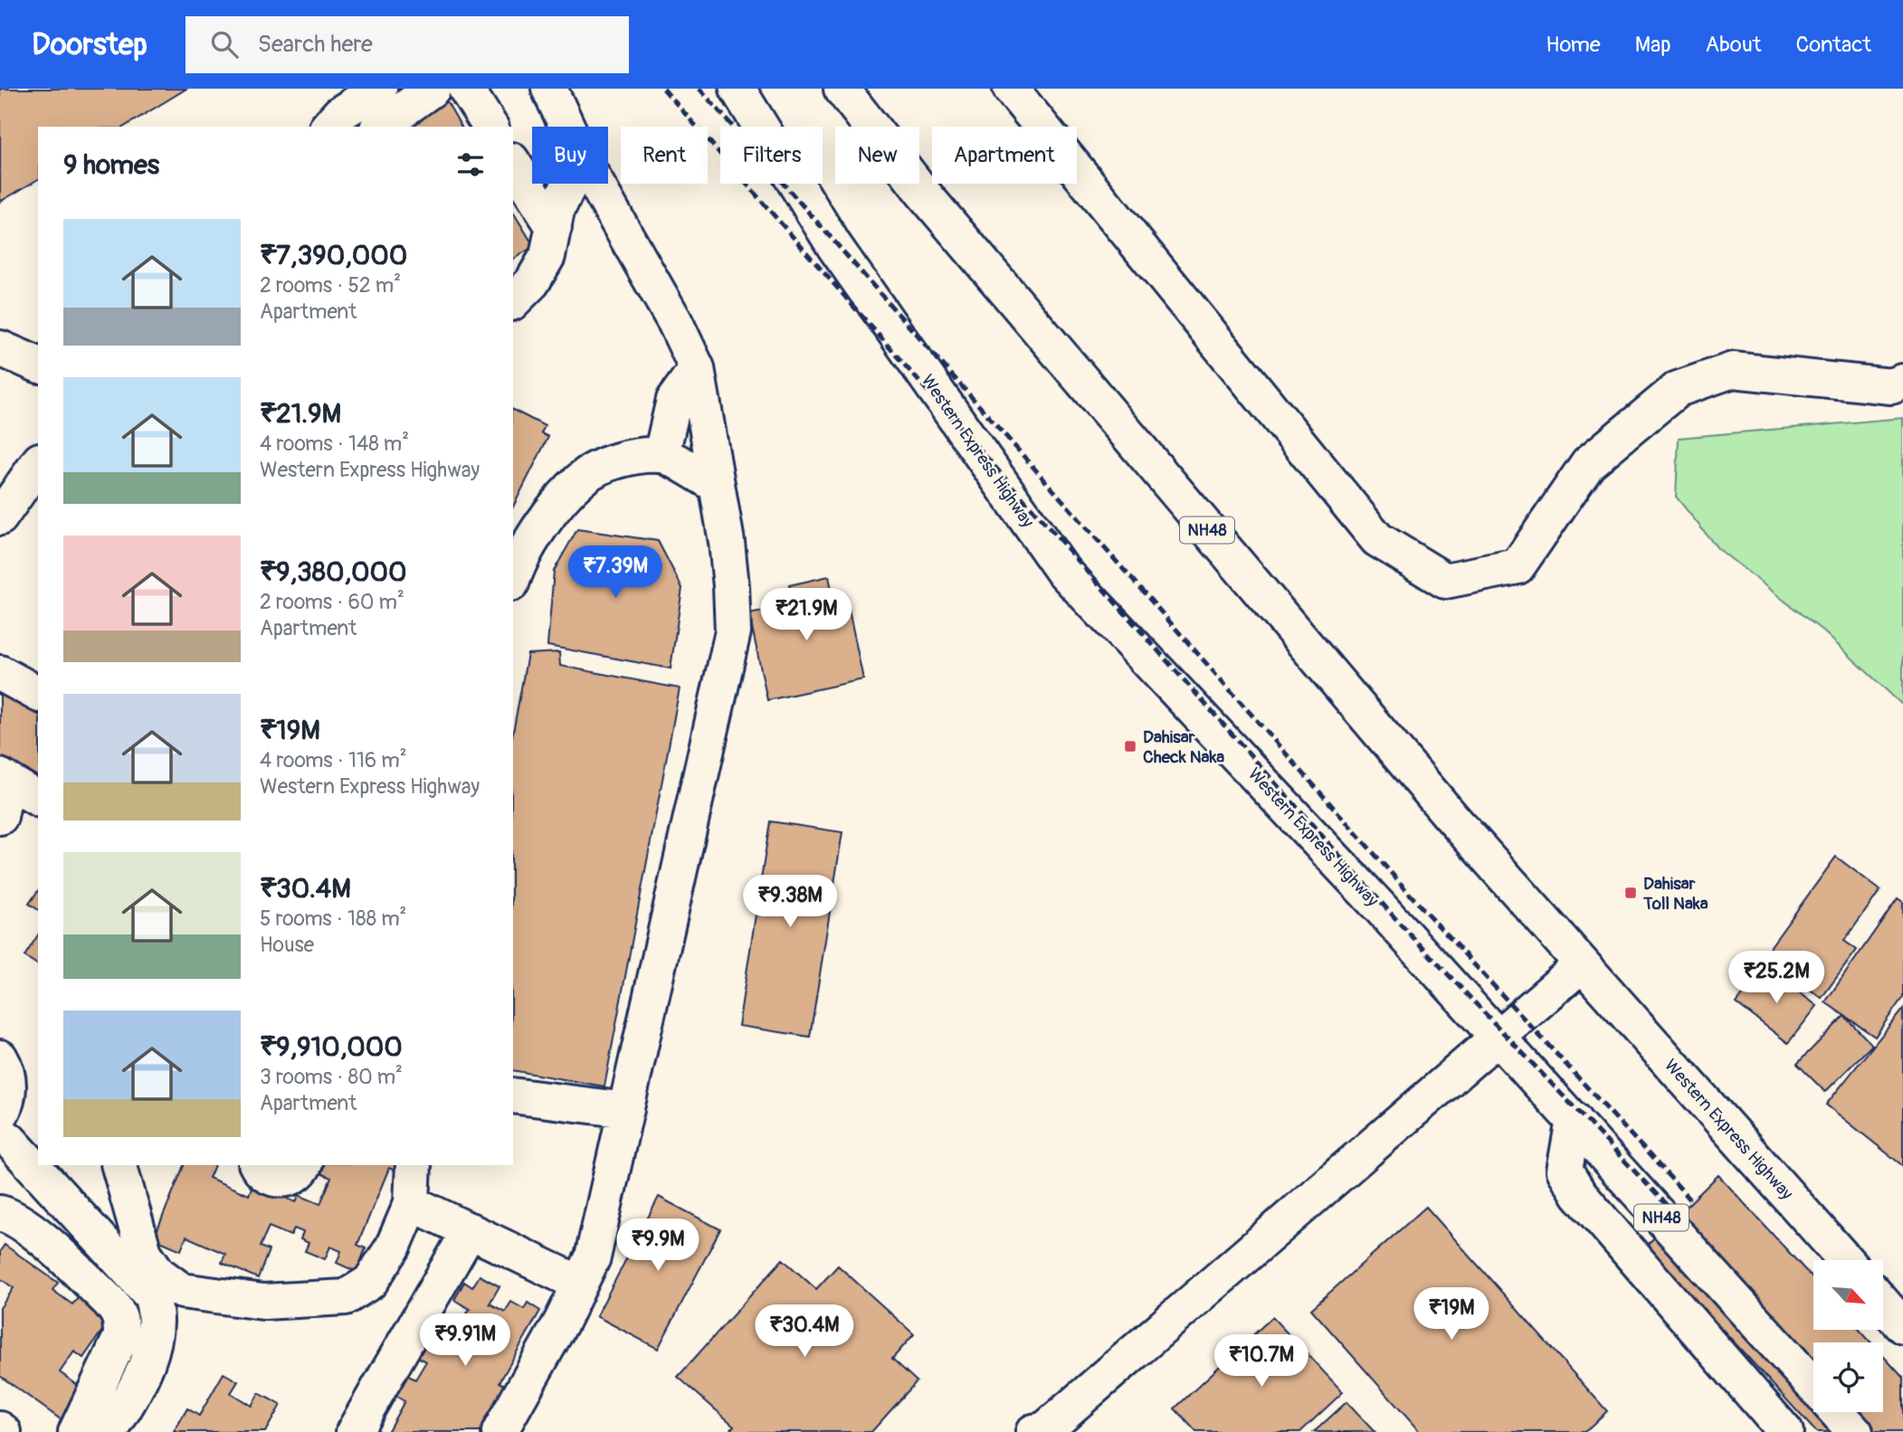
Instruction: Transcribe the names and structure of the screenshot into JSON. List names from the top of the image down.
{
  "streets": {
    "main road": ["Western Express Highway", "NH48"]
  },
  "places": {
    "transit": ["Dahisar Check Naka", "Dahisar Toll Naka"]
  },
  "north": "bottom right",
  "page": {
    "header": "Doorstep",
    "search": "Search here",
    "nav": [
      "Home",
      "Map",
      "About",
      "Contact"
    ],
    "chip": [
      "Buy",
      "Rent",
      "Filters",
      "New",
      "Apartment"
    ],
    "heading": "9 homes",
    "list": [
      {
        "name": "₹7,390,000",
        "note": "2 rooms · 52 m² · Apartment"
      },
      {
        "name": "₹21.9M",
        "note": "4 rooms · 148 m² · Western Express Highway"
      },
      {
        "name": "₹9,380,000",
        "note": "2 rooms · 60 m² · Apartment"
      },
      {
        "name": "₹19M",
        "note": "4 rooms · 116 m² · Western Express Highway"
      },
      {
        "name": "₹30.4M",
        "note": "5 rooms · 188 m² · House"
      },
      {
        "name": "₹9,910,000",
        "note": "3 rooms · 80 m² · Apartment"
      }
    ],
    "price": [
      "₹7.39M",
      "₹21.9M",
      "₹9.38M",
      "₹25.2M",
      "₹9.9M",
      "₹19M",
      "₹30.4M",
      "₹9.91M",
      "₹10.7M"
    ]
  }
}
